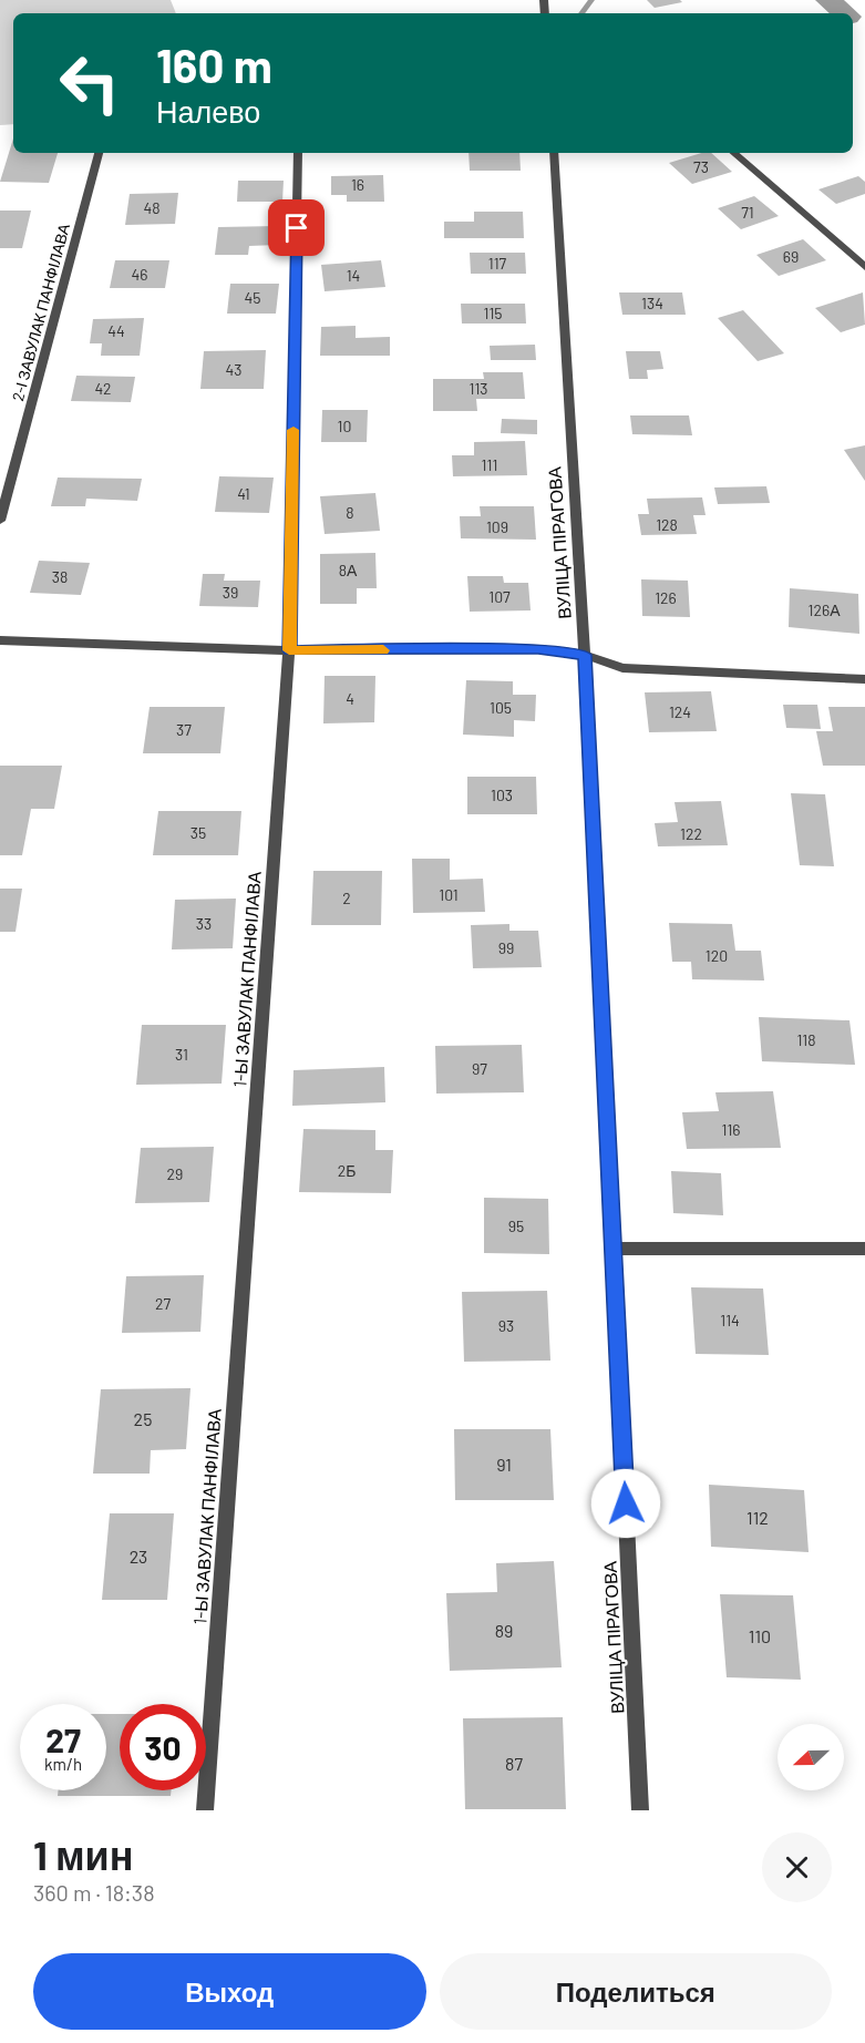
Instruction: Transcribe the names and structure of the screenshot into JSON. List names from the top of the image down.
{
  "streets": {
    "street": ["2-І ЗАВУЛАК ПАНФІЛАВА", "ВУЛІЦА ПІРАГОВА", "1-Ы ЗАВУЛАК ПАНФІЛАВА"]
  },
  "house_numbers": [
    "73",
    "16",
    "48",
    "71",
    "69",
    "117",
    "46",
    "14",
    "45",
    "134",
    "115",
    "44",
    "43",
    "42",
    "113",
    "10",
    "111",
    "41",
    "8",
    "128",
    "109",
    "8А",
    "38",
    "39",
    "107",
    "126",
    "126А",
    "4",
    "105",
    "124",
    "37",
    "103",
    "35",
    "122",
    "101",
    "2",
    "33",
    "99",
    "120",
    "118",
    "31",
    "97",
    "116",
    "2Б",
    "29",
    "95",
    "27",
    "114",
    "93",
    "25",
    "91",
    "112",
    "23",
    "89",
    "110",
    "87"
  ],
  "north": "left",
  "page": {
    "turn": ["160 m", "Налево"],
    "speed": "27 km/h",
    "limit": "30",
    "heading": ["1 мин", "360 m · 18:38"],
    "buttons": ["Выход", "Поделиться"]
  }
}
